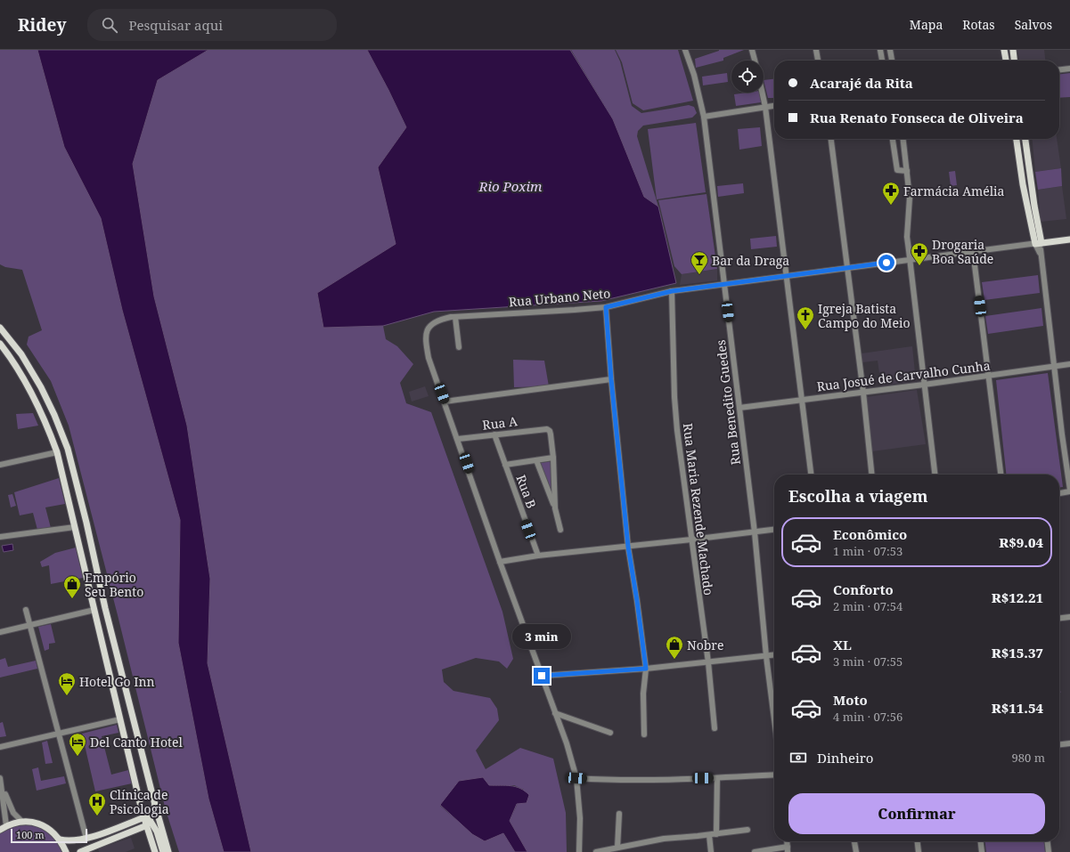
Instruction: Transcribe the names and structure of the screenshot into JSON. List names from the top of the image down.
{
  "streets": {
    "main road": ["Rua Urbano Neto"],
    "street": [
      "Rua Josué de Carvalho Cunha",
      "Rua Benedito Guedes",
      "Rua A",
      "Rua B",
      "Rua Maria Rezende Machado"
    ]
  },
  "crossings": [
    ["Rua Urbano Neto", "Rua Benedito Guedes"],
    ["Rua Urbano Neto", "Rua Maria Rezende Machado"],
    ["Rua Josué de Carvalho Cunha", "Rua Benedito Guedes"],
    ["Rua A", "Rua B"]
  ],
  "water": ["Rio Poxim"],
  "places": {
    "pharmacy": ["Farmácia Amélia", "Drogaria Boa Saúde"],
    "bar": ["Bar da Draga"],
    "church": ["Igreja Batista Campo do Meio"],
    "shop": ["Empório Seu Bento", "Nobre"],
    "hotel": ["Hotel Go Inn", "Del Canto Hotel"],
    "hospital": ["Clínica de Psicologia"]
  },
  "scale_bar": "100 m",
  "page": {
    "header": "Ridey",
    "search": "Pesquisar aqui",
    "nav": ["Mapa", "Rotas", "Salvos"],
    "banner": ["Acarajé da Rita", "Rua Renato Fonseca de Oliveira"],
    "heading": "Escolha a viagem",
    "list": [
      {
        "name": "Econômico",
        "note": "1 min · 07:53",
        "value": "R$9.04"
      },
      {
        "name": "Conforto",
        "note": "2 min · 07:54",
        "value": "R$12.21"
      },
      {
        "name": "XL",
        "note": "3 min · 07:55",
        "value": "R$15.37"
      },
      {
        "name": "Moto",
        "note": "4 min · 07:56",
        "value": "R$11.54"
      }
    ],
    "bubble": "3 min",
    "pay": ["Dinheiro", "980 m"],
    "buttons": "Confirmar",
    "scale": "100 m"
  }
}
